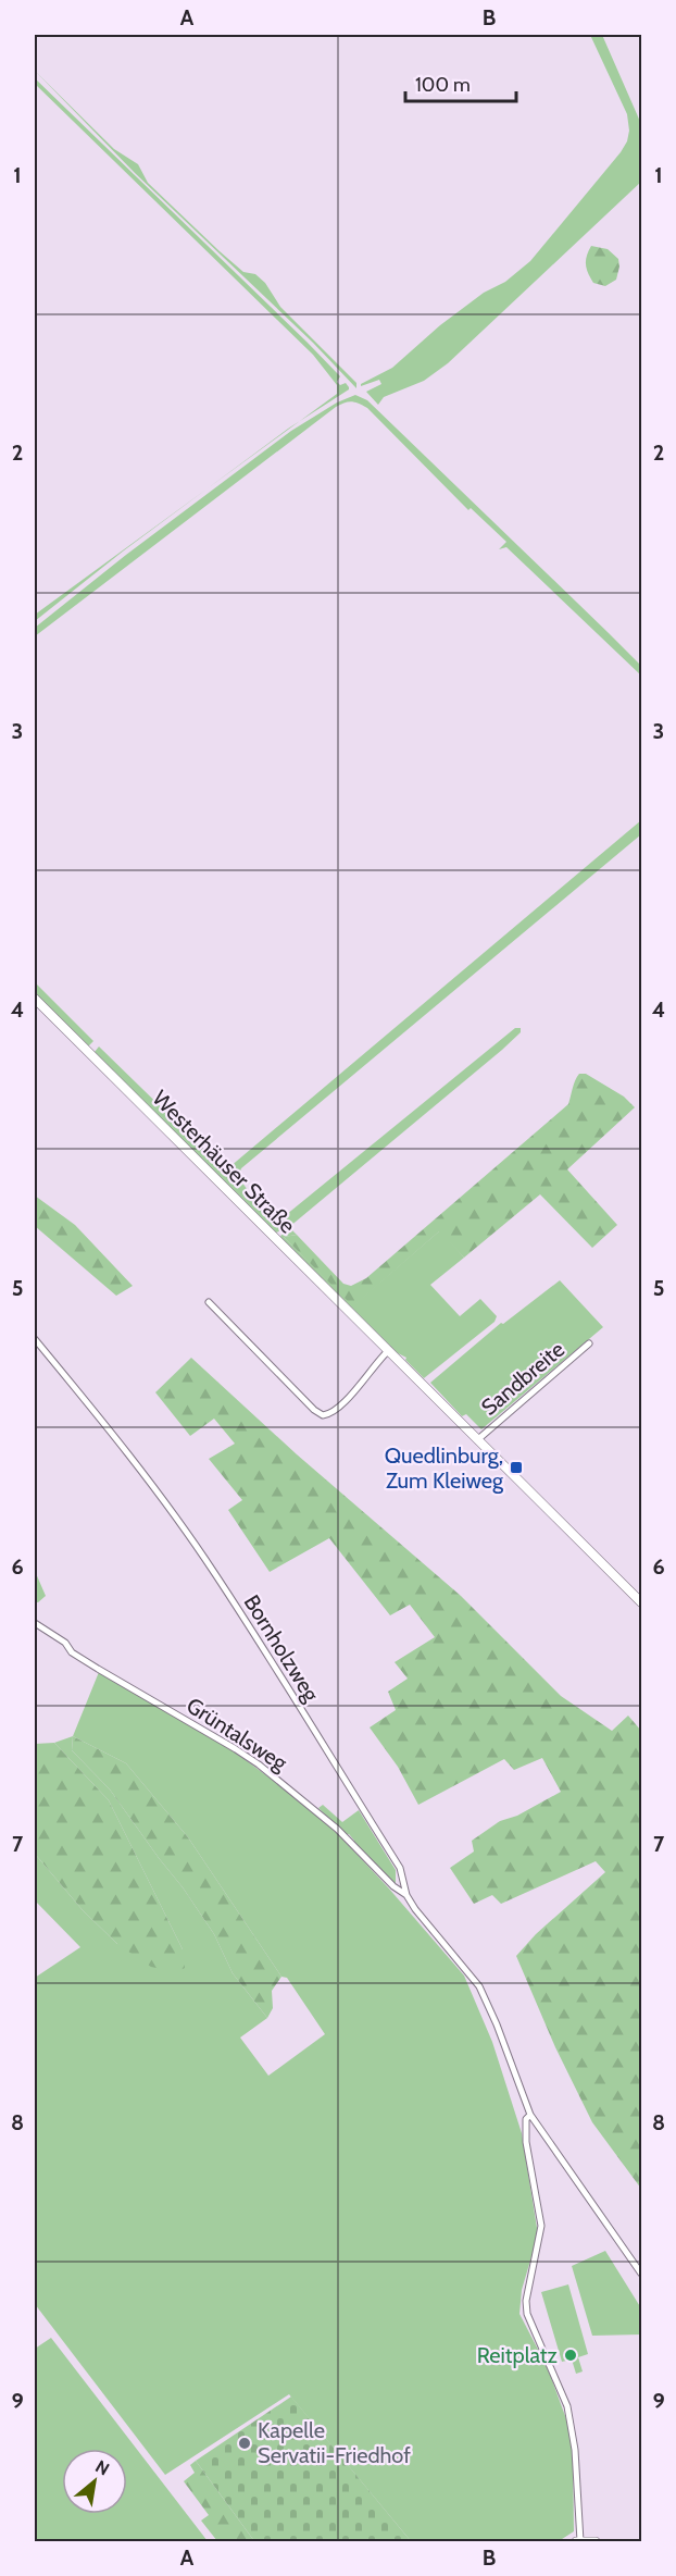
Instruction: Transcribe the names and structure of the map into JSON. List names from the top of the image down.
{
  "streets": {
    "main road": ["Westerhäuser Straße"],
    "street": ["Sandbreite", "Bornholzweg", "Grüntalsweg"]
  },
  "crossings": [
    ["Westerhäuser Straße", "Sandbreite"],
    ["Bornholzweg", "Grüntalsweg"]
  ],
  "places": {
    "transit": ["Quedlinburg, Zum Kleiweg"],
    "other": ["Reitplatz", "Kapelle Servatii-Friedhof"]
  },
  "scale_bar": "100 m",
  "north": "top right",
  "grid": {
    "columns": ["A", "B"],
    "rows": [
      "1",
      "2",
      "3",
      "4",
      "5",
      "6",
      "7",
      "8",
      "9"
    ]
  }
}
